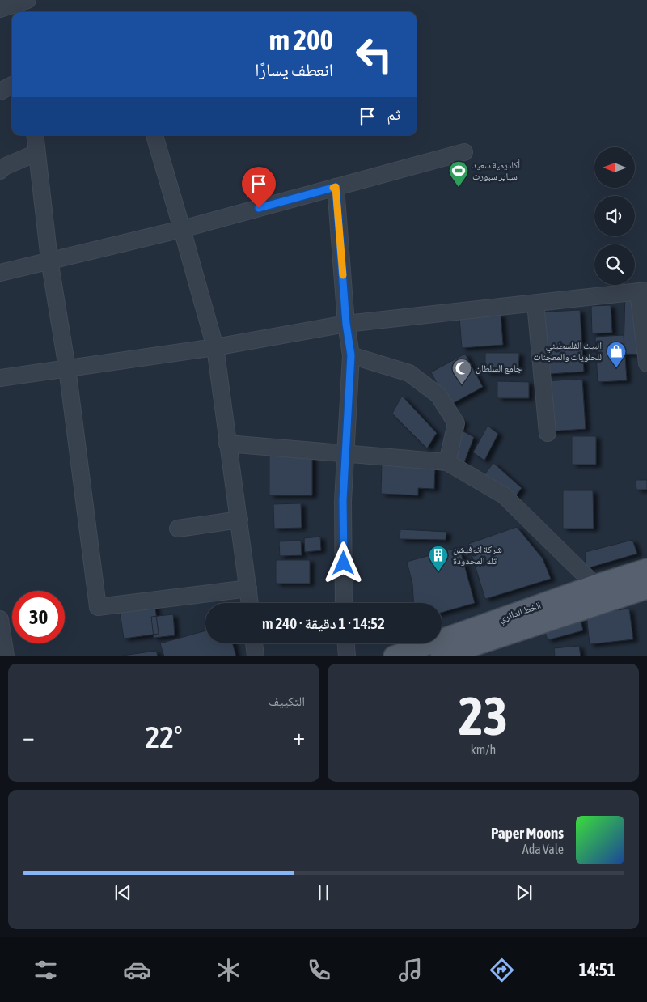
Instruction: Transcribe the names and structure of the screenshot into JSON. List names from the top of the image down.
{
  "streets": {
    "main road": ["الخط الدائري"]
  },
  "places": {
    "sports": ["أكاديمية سعيد سباير سبورت"],
    "shop": ["البيت الفلسطيني للحلويات والمعجنات"],
    "mosque": ["جامع السلطان"],
    "building": ["شركة انوفيشن تك المحدودة"]
  },
  "north": "left",
  "page": {
    "turn": ["200 m", "انعطف يسارًا"],
    "then": "ثم",
    "limit": "30",
    "trip": "14:52 · 1 دقيقة · 240 m",
    "tile": [
      ["23", "km/h"],
      "التكييف"
    ],
    "heat": ["−", "22°", "+"],
    "song": ["Paper Moons", "Ada Vale"],
    "tabs": "14:51"
  }
}
